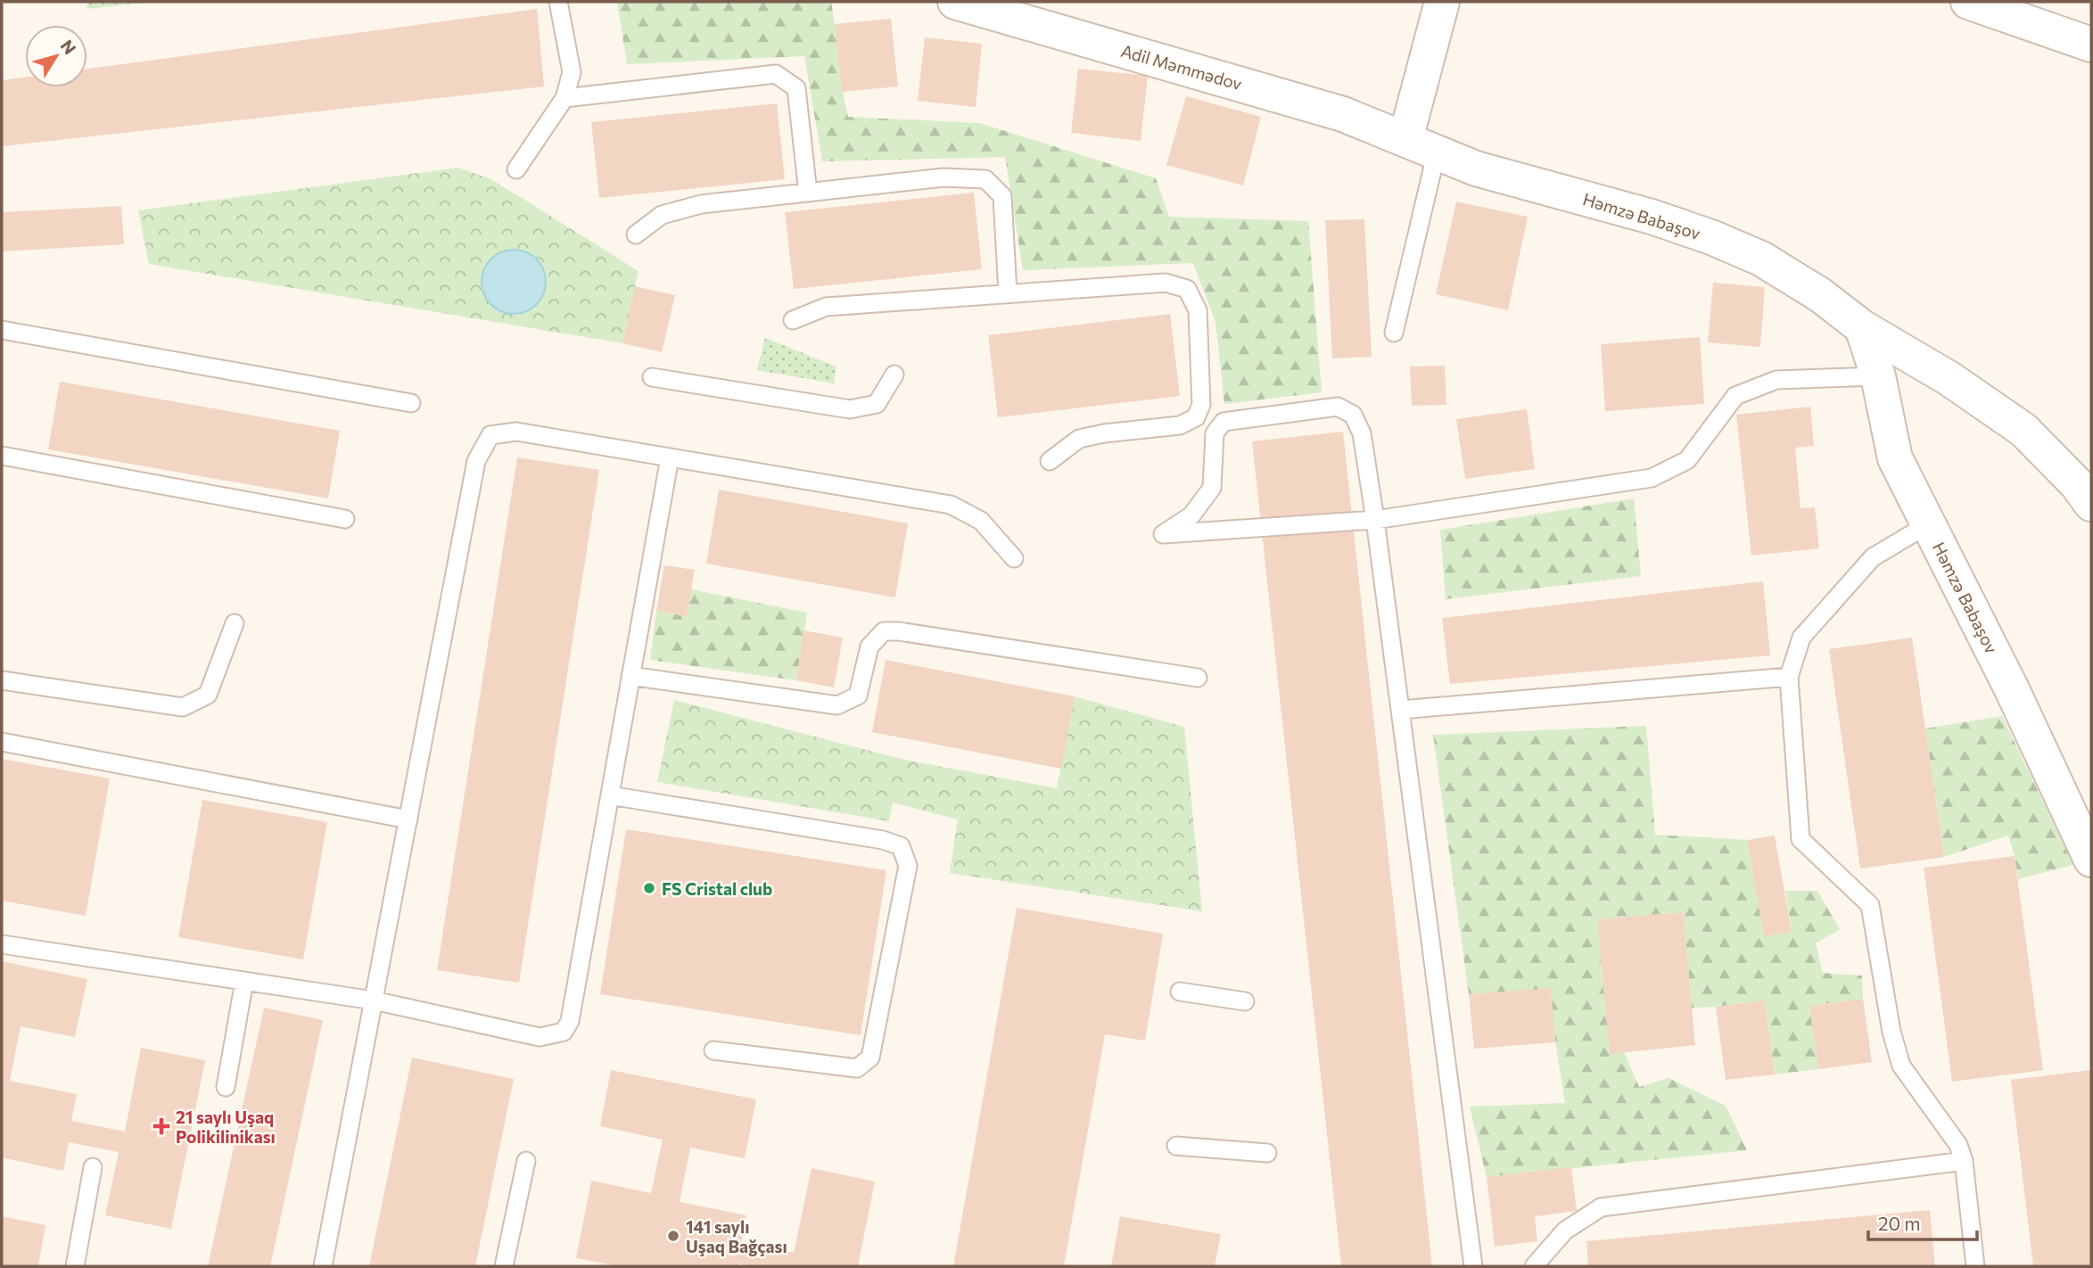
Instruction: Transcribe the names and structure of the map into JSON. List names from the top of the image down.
{
  "streets": {
    "street": ["Adil Məmmədov", "Həmzə Babaşov"]
  },
  "crossings": [
    ["Adil Məmmədov", "Həmzə Babaşov"]
  ],
  "places": {
    "other": ["FS Cristal club", "141 saylı Uşaq Bağçası"],
    "health": ["21 saylı Uşaq Polikilinikası"]
  },
  "scale_bar": "20 m",
  "north": "top right"
}
